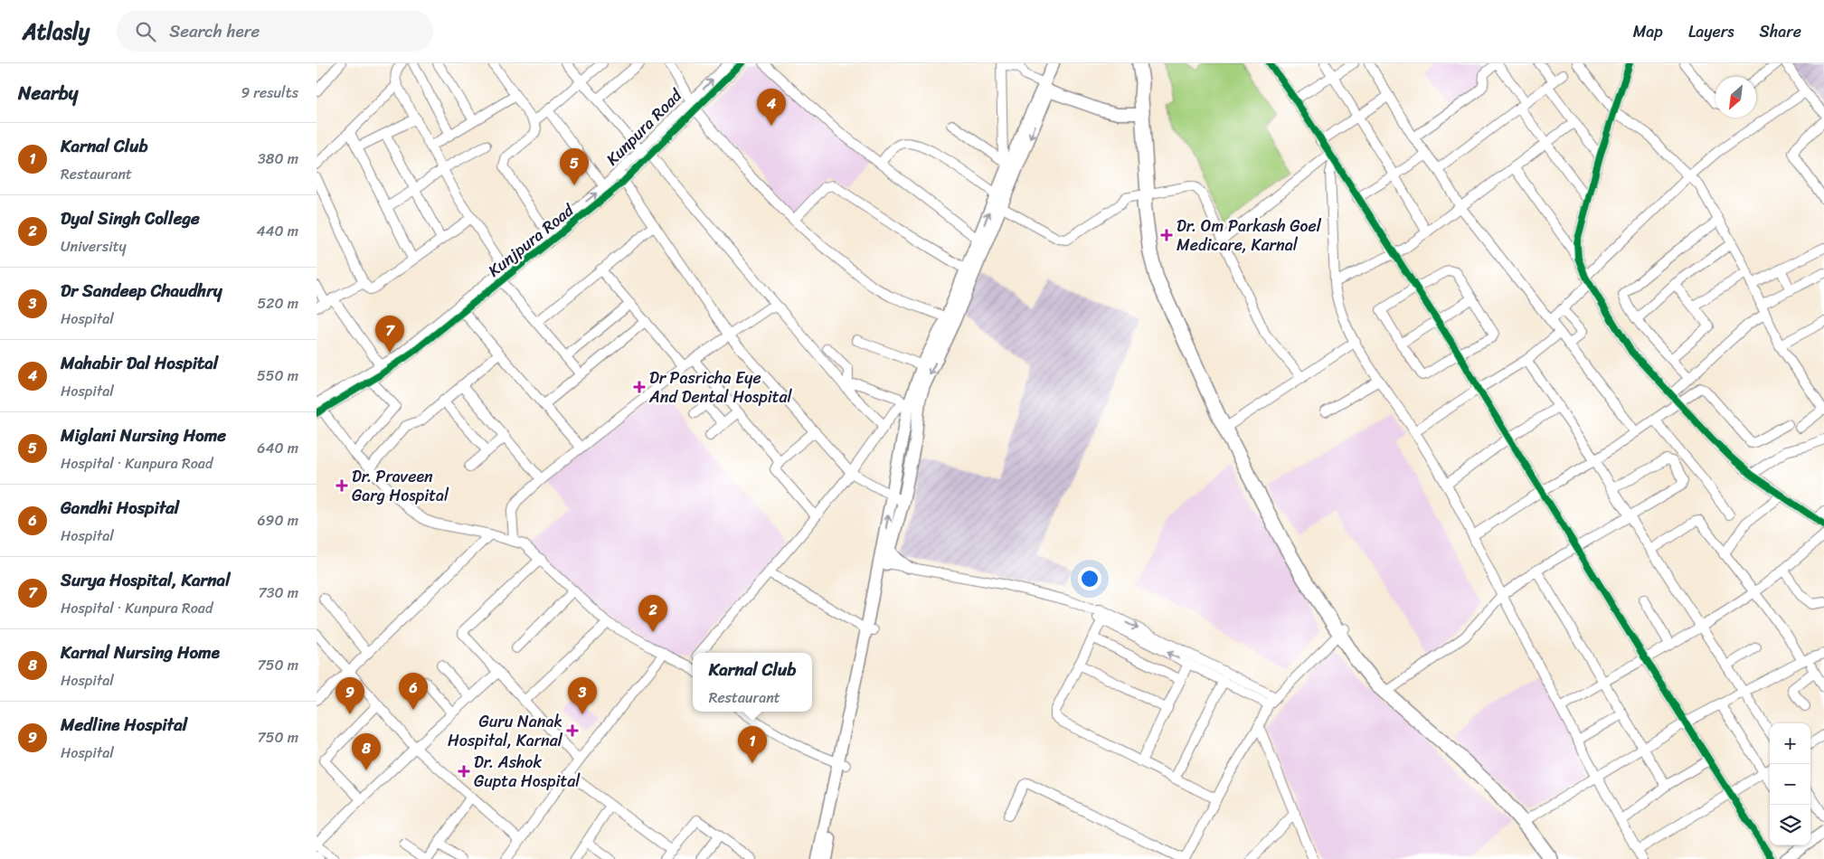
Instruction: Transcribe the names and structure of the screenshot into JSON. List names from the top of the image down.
{
  "streets": {
    "street": ["Kunpura Road", "Kunjpura Road"]
  },
  "crossings": [
    ["Kunpura Road", "Kunjpura Road"]
  ],
  "places": {
    "health": [
      "Dr. Om Parkash Goel Medicare, Karnal",
      "Dr Pasricha Eye And Dental Hospital",
      "Dr. Praveen Garg Hospital",
      "Guru Nanak Hospital, Karnal",
      "Dr. Ashok Gupta Hospital"
    ]
  },
  "north": "bottom left",
  "page": {
    "header": "Atlasly",
    "search": "Search here",
    "nav": ["Map", "Layers", "Share"],
    "heading": ["Nearby", "9 results"],
    "pins": [
      "4",
      "5",
      "7",
      "2",
      "6",
      "3",
      "9",
      "1",
      "8"
    ],
    "list": [
      {
        "mark": "1",
        "name": "Karnal Club",
        "note": "Restaurant",
        "value": "380 m"
      },
      {
        "mark": "2",
        "name": "Dyal Singh College",
        "note": "University",
        "value": "440 m"
      },
      {
        "mark": "3",
        "name": "Dr Sandeep Chaudhry",
        "note": "Hospital",
        "value": "520 m"
      },
      {
        "mark": "4",
        "name": "Mahabir Dal Hospital",
        "note": "Hospital",
        "value": "550 m"
      },
      {
        "mark": "5",
        "name": "Miglani Nursing Home",
        "note": "Hospital · Kunpura Road",
        "value": "640 m"
      },
      {
        "mark": "6",
        "name": "Gandhi Hospital",
        "note": "Hospital",
        "value": "690 m"
      },
      {
        "mark": "7",
        "name": "Surya Hospital, Karnal",
        "note": "Hospital · Kunpura Road",
        "value": "730 m"
      },
      {
        "mark": "8",
        "name": "Karnal Nursing Home",
        "note": "Hospital",
        "value": "750 m"
      },
      {
        "mark": "9",
        "name": "Medline Hospital",
        "note": "Hospital",
        "value": "750 m"
      }
    ],
    "popup": ["Karnal Club", "Restaurant"],
    "map_buttons": ["+", "−"]
  }
}
